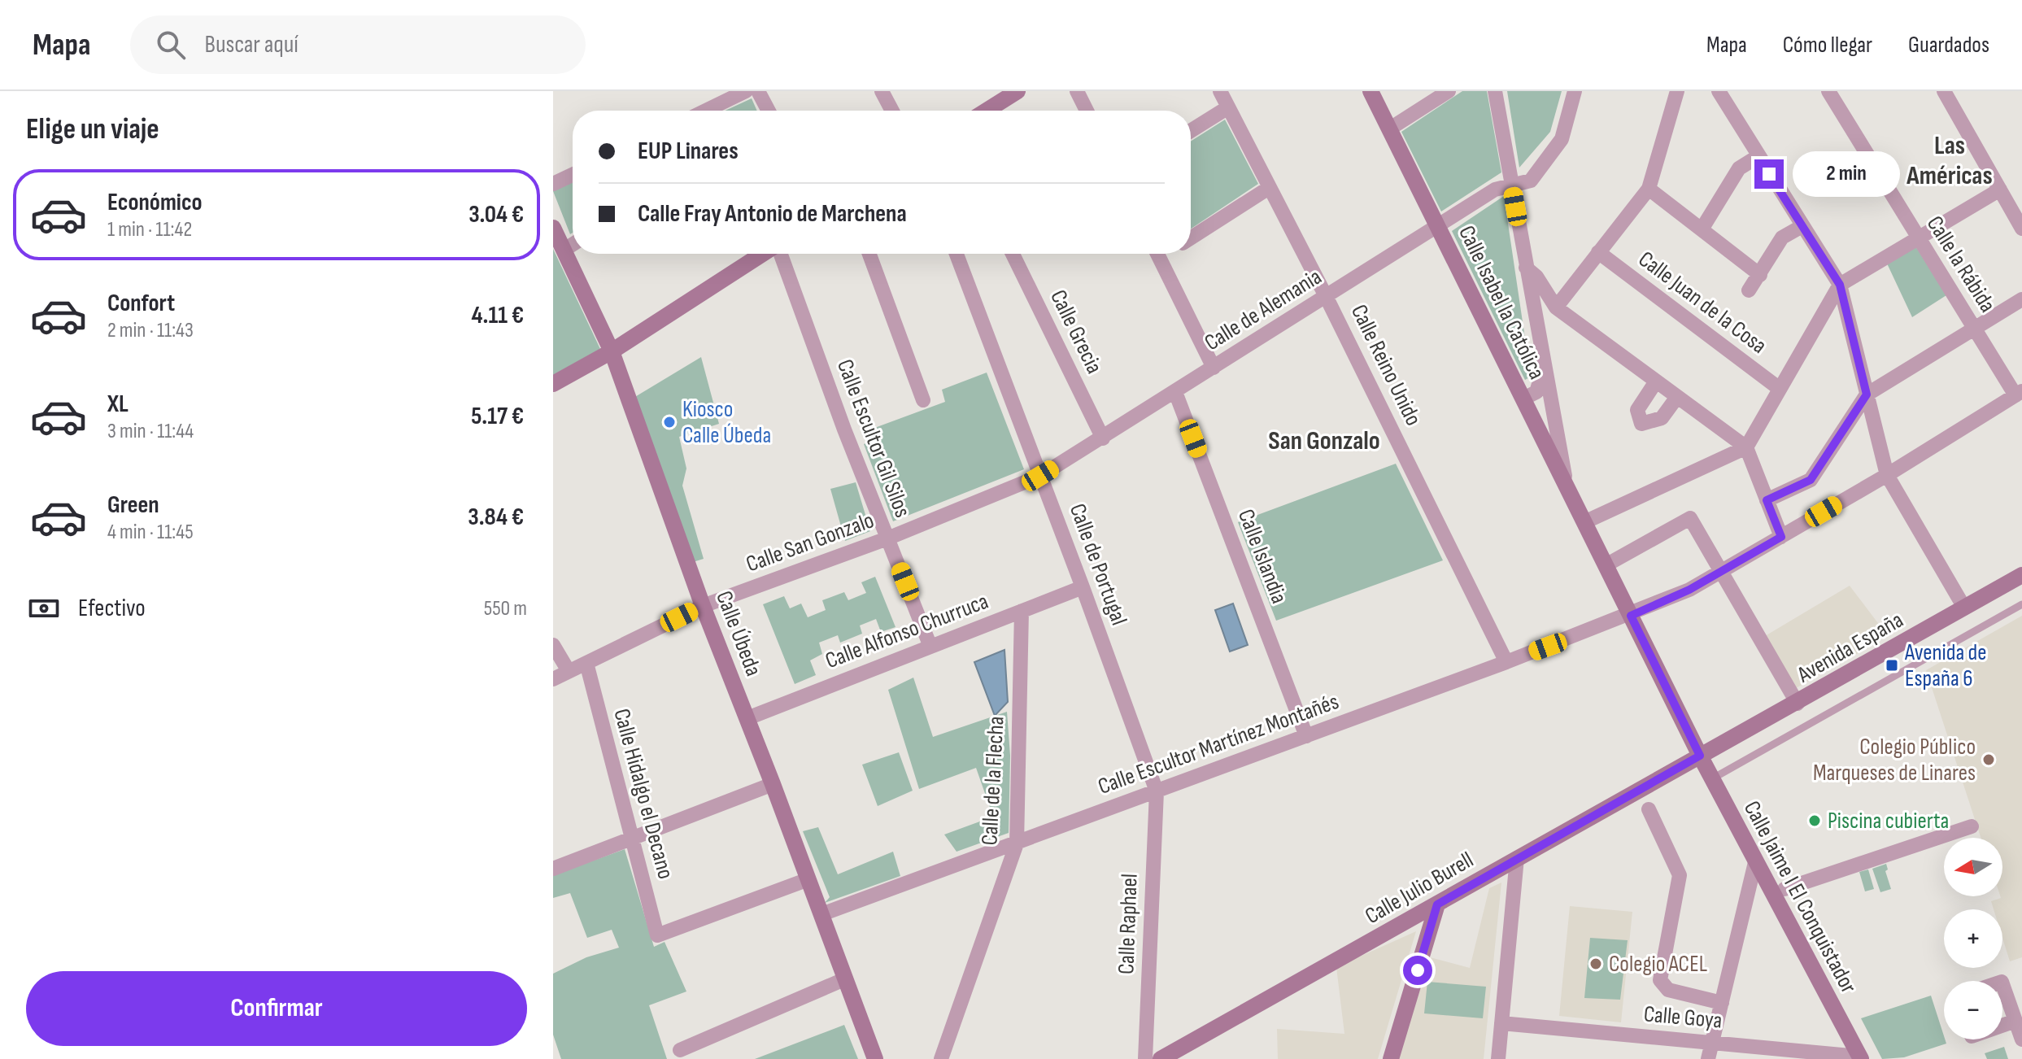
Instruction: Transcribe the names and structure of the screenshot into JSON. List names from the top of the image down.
{
  "streets": {
    "street": [
      "Calle la Rábida",
      "Calle Isabel la Católica",
      "Calle Juan de la Cosa",
      "Calle de Alemania",
      "Calle Grecia",
      "Calle Reino Unido",
      "Calle Escultor Gil Silos",
      "Calle San Gonzalo",
      "Calle Islandia",
      "Calle de Portugal",
      "Calle Alfonso Churruca",
      "Calle Úbeda",
      "Avenida España",
      "Calle Escultor Martínez Montañés",
      "Calle de la Flecha",
      "Calle Hidalgo el Decano",
      "Calle Julio Burell",
      "Calle Jaime I El Conquistador",
      "Calle Raphael",
      "Calle Goya"
    ]
  },
  "crossings": [
    ["Calle la Rábida", "Calle Escultor Martínez Montañés"],
    ["Calle Isabel la Católica", "Calle de Alemania"],
    ["Calle Isabel la Católica", "Avenida España"],
    ["Calle Isabel la Católica", "Calle Escultor Martínez Montañés"],
    ["Calle Isabel la Católica", "Calle Julio Burell"],
    ["Calle Isabel la Católica", "Calle Jaime I El Conquistador"],
    ["Calle de Alemania", "Calle Grecia"],
    ["Calle de Alemania", "Calle Reino Unido"],
    ["Calle de Alemania", "Calle San Gonzalo"],
    ["Calle de Alemania", "Calle Islandia"],
    ["Calle de Alemania", "Calle de Portugal"],
    ["Calle Reino Unido", "Calle Escultor Martínez Montañés"],
    ["Calle Escultor Gil Silos", "Calle San Gonzalo"],
    ["Calle Escultor Gil Silos", "Calle Alfonso Churruca"],
    ["Calle San Gonzalo", "Calle de Portugal"],
    ["Calle San Gonzalo", "Calle Úbeda"],
    ["Calle San Gonzalo", "Calle Hidalgo el Decano"],
    ["Calle Islandia", "Calle Escultor Martínez Montañés"],
    ["Calle de Portugal", "Calle Alfonso Churruca"],
    ["Calle de Portugal", "Calle Escultor Martínez Montañés"],
    ["Calle de Portugal", "Calle Raphael"],
    ["Calle Alfonso Churruca", "Calle Úbeda"],
    ["Calle Alfonso Churruca", "Calle de la Flecha"],
    ["Calle Úbeda", "Calle Escultor Martínez Montañés"],
    ["Calle Úbeda", "Calle Hidalgo el Decano"],
    ["Avenida España", "Calle Julio Burell"],
    ["Avenida España", "Calle Jaime I El Conquistador"],
    ["Calle Escultor Martínez Montañés", "Calle de la Flecha"],
    ["Calle Escultor Martínez Montañés", "Calle Raphael"],
    ["Calle Julio Burell", "Calle Jaime I El Conquistador"],
    ["Calle Jaime I El Conquistador", "Calle Goya"]
  ],
  "districts": ["Las Américas", "San Gonzalo"],
  "places": {
    "other": [
      "Kiosco Calle Úbeda",
      "Colegio Público Marqueses de Linares",
      "Piscina cubierta",
      "Colegio ACEL"
    ],
    "transit": ["Avenida de España 6"]
  },
  "north": "left",
  "page": {
    "header": "Mapa",
    "search": "Buscar aquí",
    "nav": ["Mapa", "Cómo llegar", "Guardados"],
    "heading": "Elige un viaje",
    "banner": ["EUP Linares", "Calle Fray Antonio de Marchena"],
    "bubble": "2 min",
    "list": [
      {
        "name": "Económico",
        "note": "1 min · 11:42",
        "value": "3.04 €"
      },
      {
        "name": "Confort",
        "note": "2 min · 11:43",
        "value": "4.11 €"
      },
      {
        "name": "XL",
        "note": "3 min · 11:44",
        "value": "5.17 €"
      },
      {
        "name": "Green",
        "note": "4 min · 11:45",
        "value": "3.84 €"
      }
    ],
    "pay": ["Efectivo", "550 m"],
    "map_buttons": ["+", "−"],
    "buttons": "Confirmar"
  }
}
